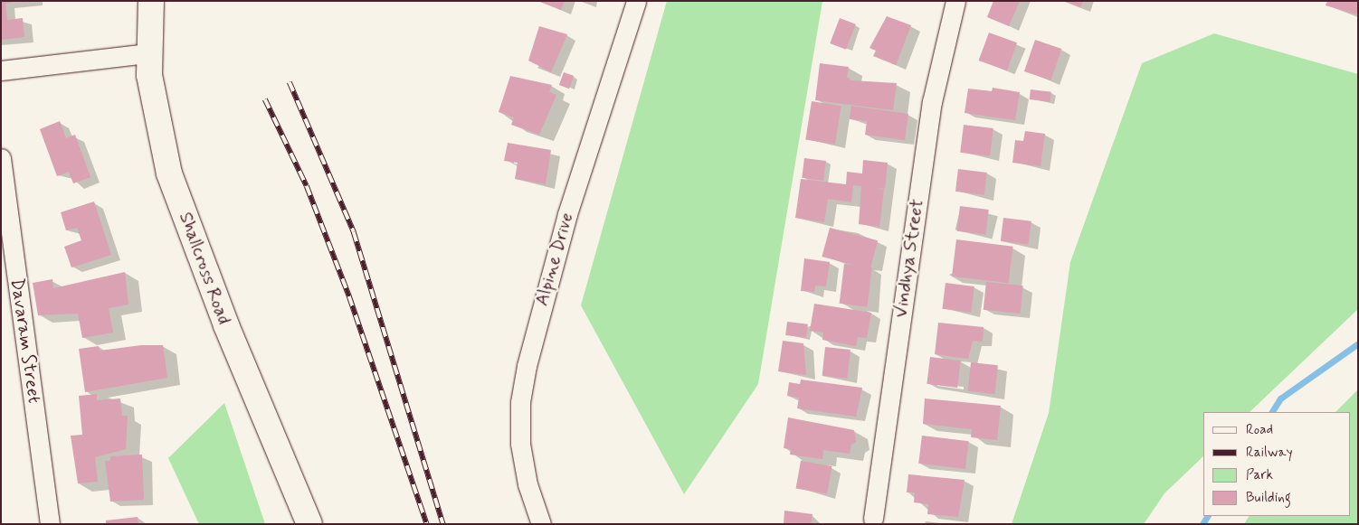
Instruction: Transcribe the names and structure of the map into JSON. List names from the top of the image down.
{
  "streets": {
    "street": [
      "Vindhya Street",
      "Alpine Drive",
      "Shallcross Road",
      "Davaram Street"
    ]
  },
  "legend": [
    "Road",
    "Railway",
    "Park",
    "Building"
  ]
}
